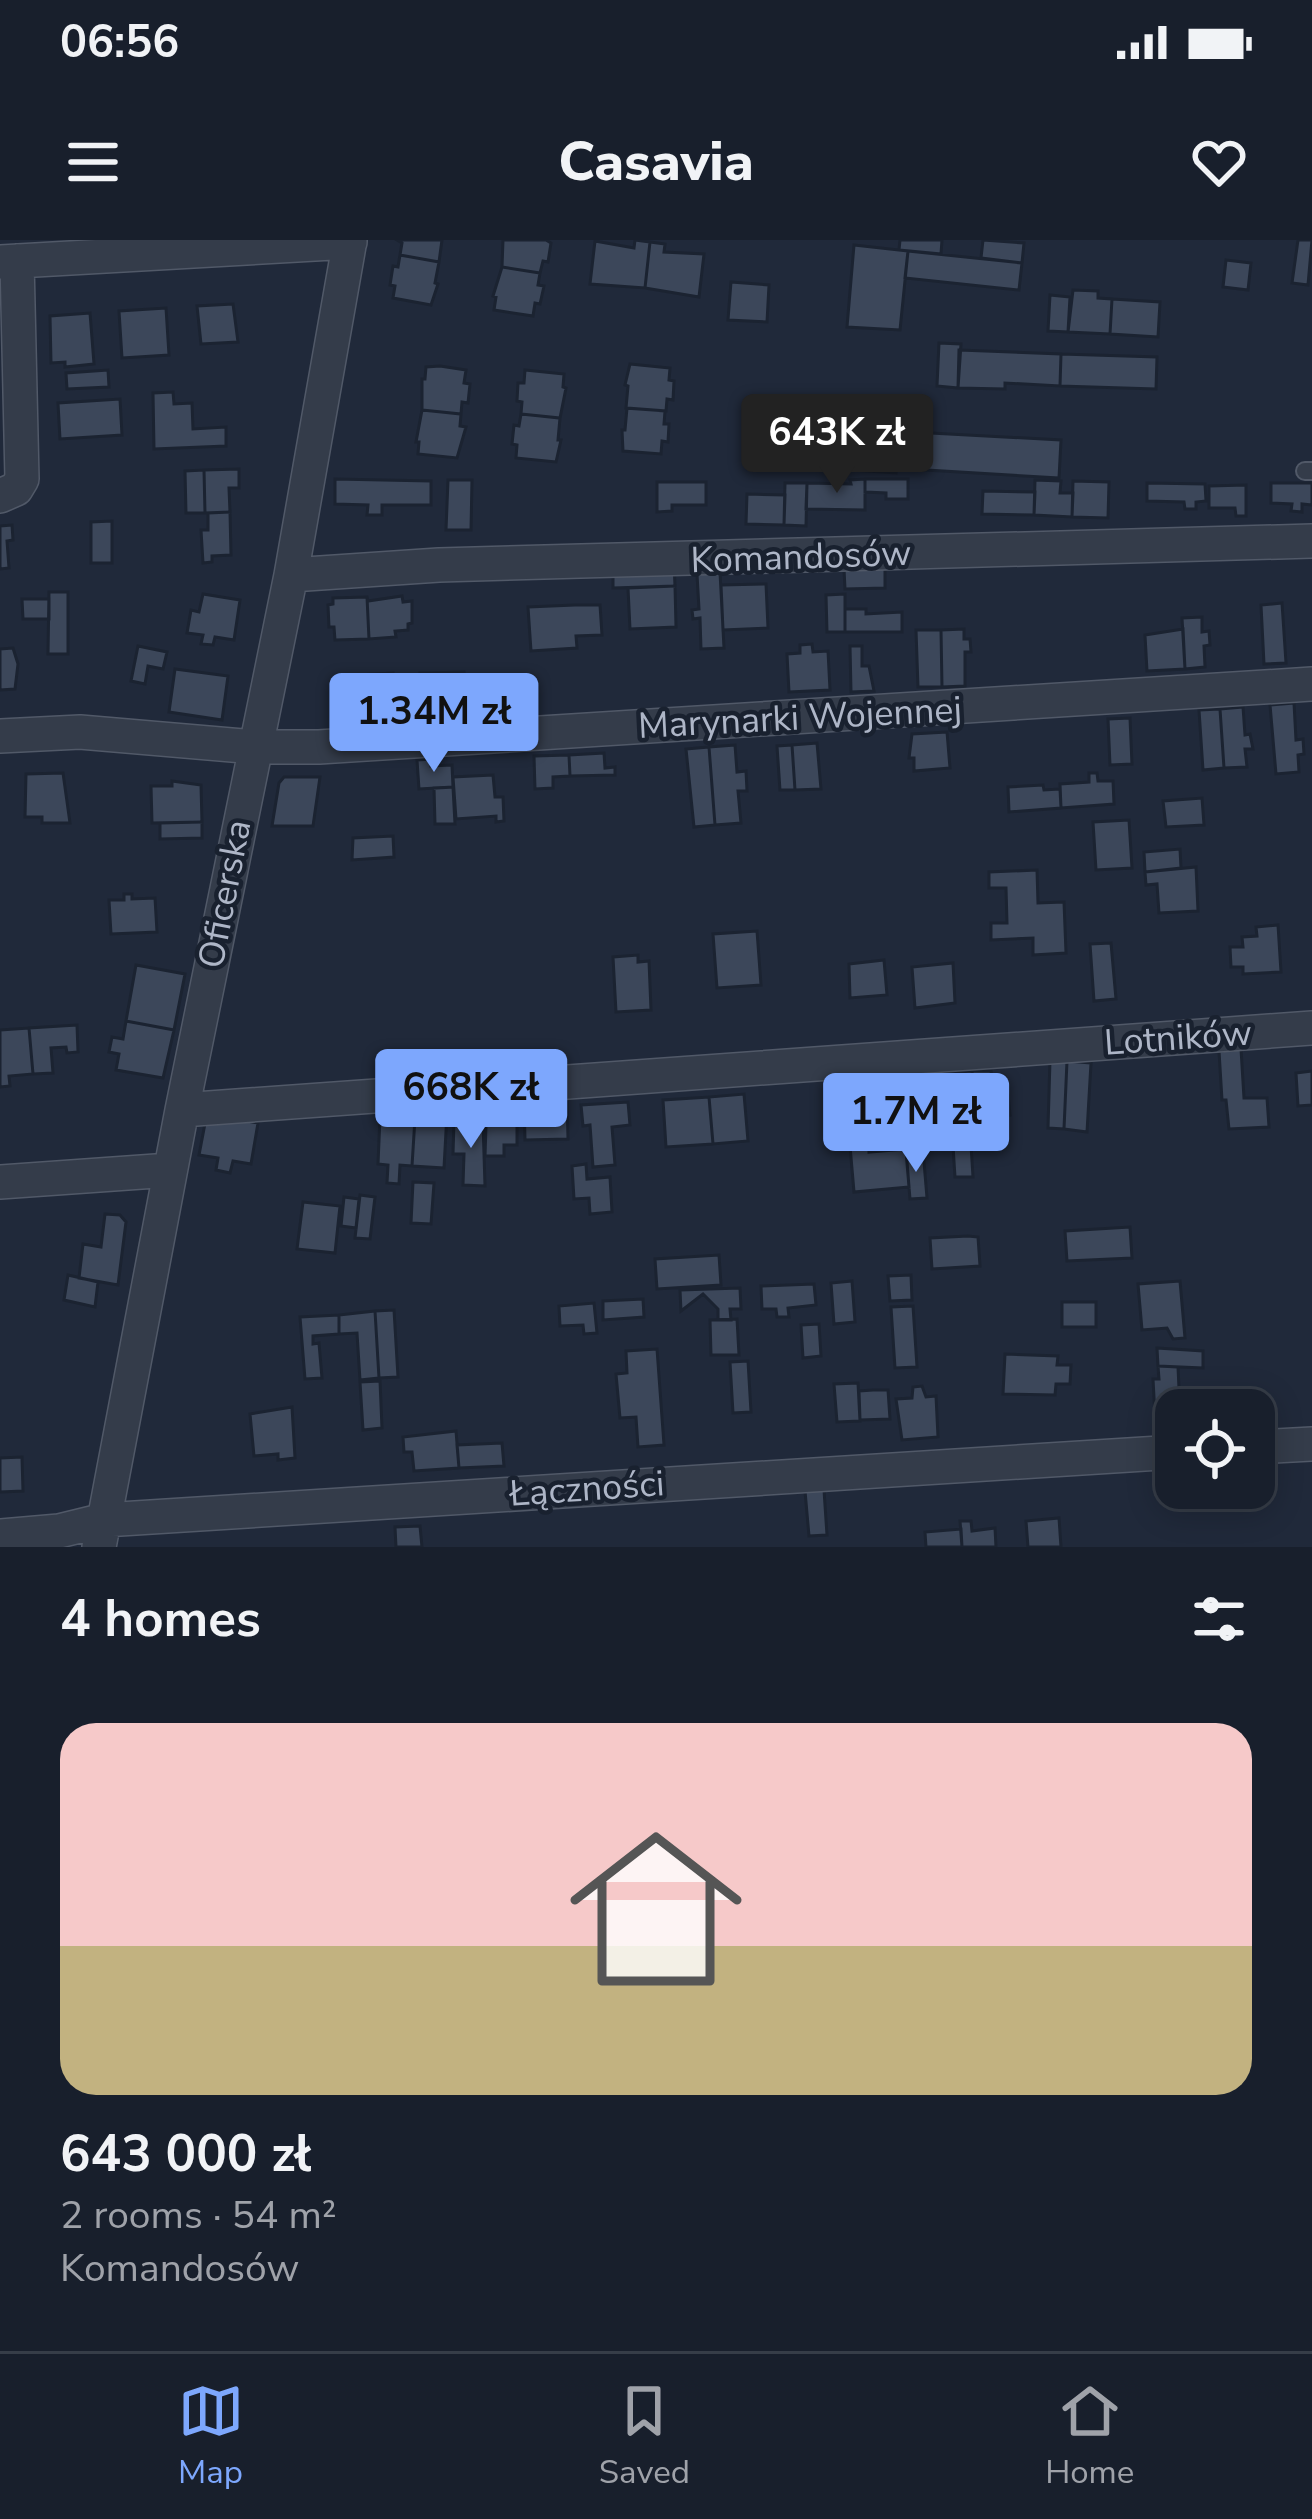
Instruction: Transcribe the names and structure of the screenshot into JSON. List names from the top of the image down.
{
  "streets": {
    "street": [
      "Komandosów",
      "Marynarki Wojennej",
      "Oficerska",
      "Lotników",
      "Łączności"
    ]
  },
  "crossings": [
    ["Komandosów", "Oficerska"],
    ["Marynarki Wojennej", "Oficerska"],
    ["Oficerska", "Lotników"],
    ["Oficerska", "Łączności"]
  ],
  "page": {
    "status": "06:56",
    "header": "Casavia",
    "price": [
      "643K zł",
      "1.34M zł",
      "668K zł",
      "1.7M zł"
    ],
    "heading": "4 homes",
    "list": [
      {
        "name": "643 000 zł",
        "note": "2 rooms · 54 m² · Komandosów"
      }
    ],
    "tabs": ["Map", "Saved", "Home"]
  }
}
